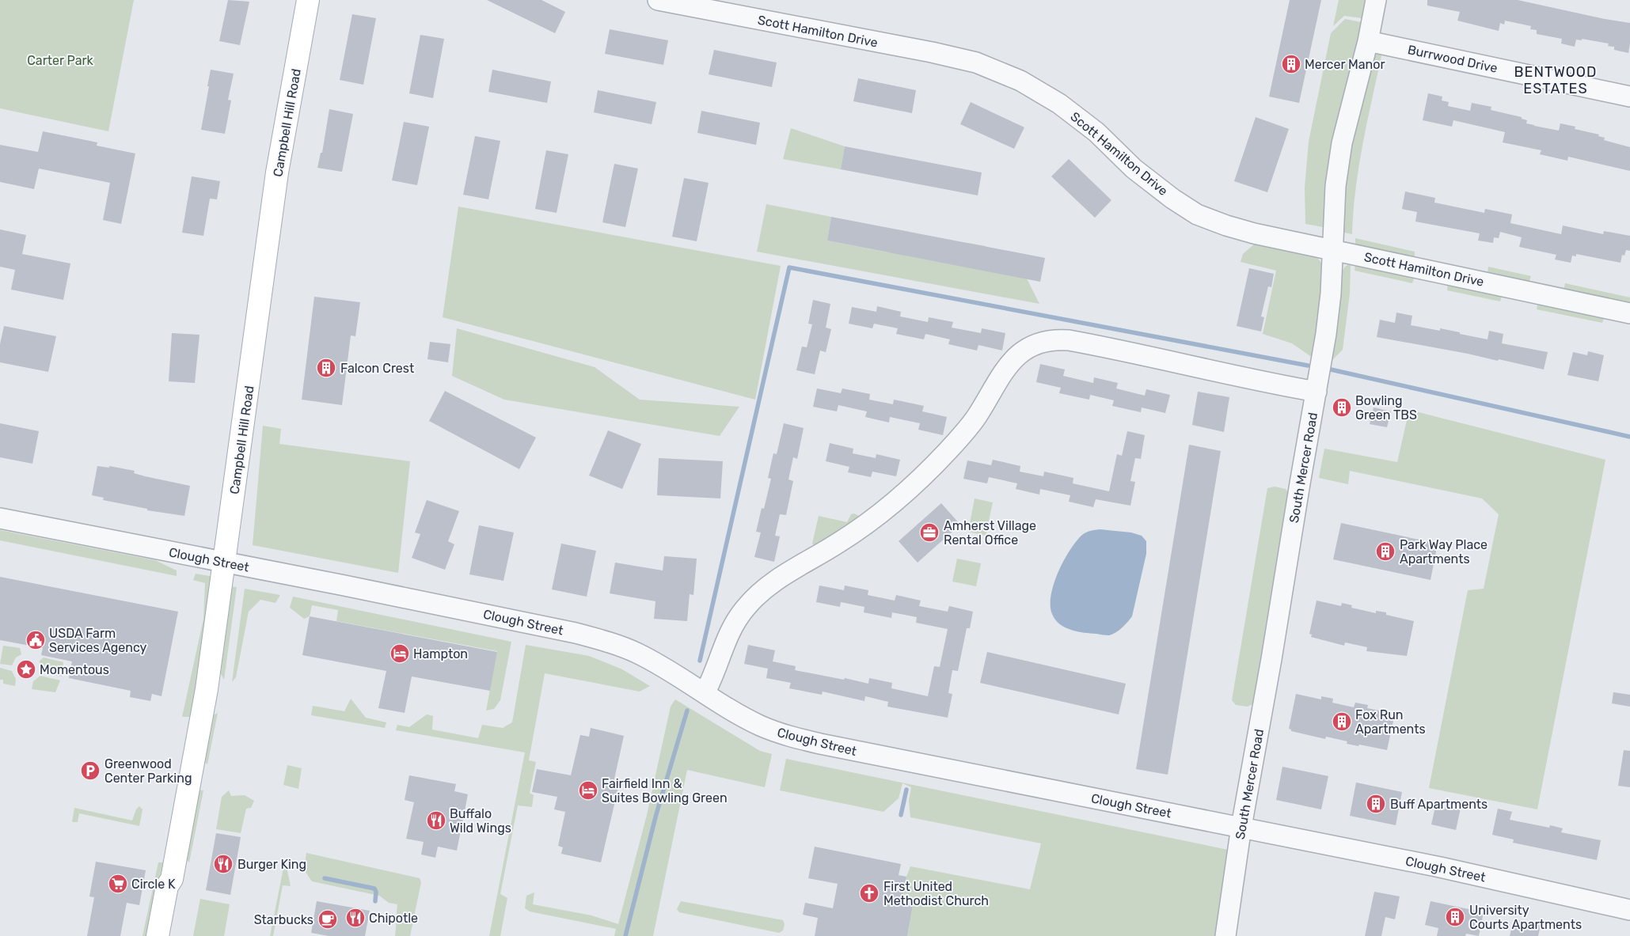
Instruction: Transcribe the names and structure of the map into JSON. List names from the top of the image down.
{
  "streets": {
    "main road": ["Campbell Hill Road"],
    "street": [
      "Scott Hamilton Drive",
      "Burrwood Drive",
      "South Mercer Road",
      "Clough Street"
    ]
  },
  "crossings": [
    ["Scott Hamilton Drive", "South Mercer Road"],
    ["Burrwood Drive", "South Mercer Road"],
    ["Campbell Hill Road", "Clough Street"],
    ["South Mercer Road", "Clough Street"]
  ],
  "districts": ["BENTWOOD ESTATES"],
  "parks": ["Carter Park"],
  "places": {
    "building": [
      "Mercer Manor",
      "Falcon Crest",
      "Bowling Green TBS",
      "Park Way Place Apartments",
      "Fox Run Apartments",
      "Buff Apartments",
      "University Courts Apartments"
    ],
    "office": ["Amherst Village Rental Office"],
    "public building": ["USDA Farm Services Agency"],
    "hotel": ["Hampton", "Fairfield Inn & Suites Bowling Green"],
    "place": ["Momentous"],
    "parking": ["Greenwood Center Parking"],
    "restaurant": ["Buffalo Wild Wings", "Burger King", "Chipotle"],
    "supermarket": ["Circle K"],
    "church": ["First United Methodist Church"],
    "cafe": ["Starbucks"]
  }
}
